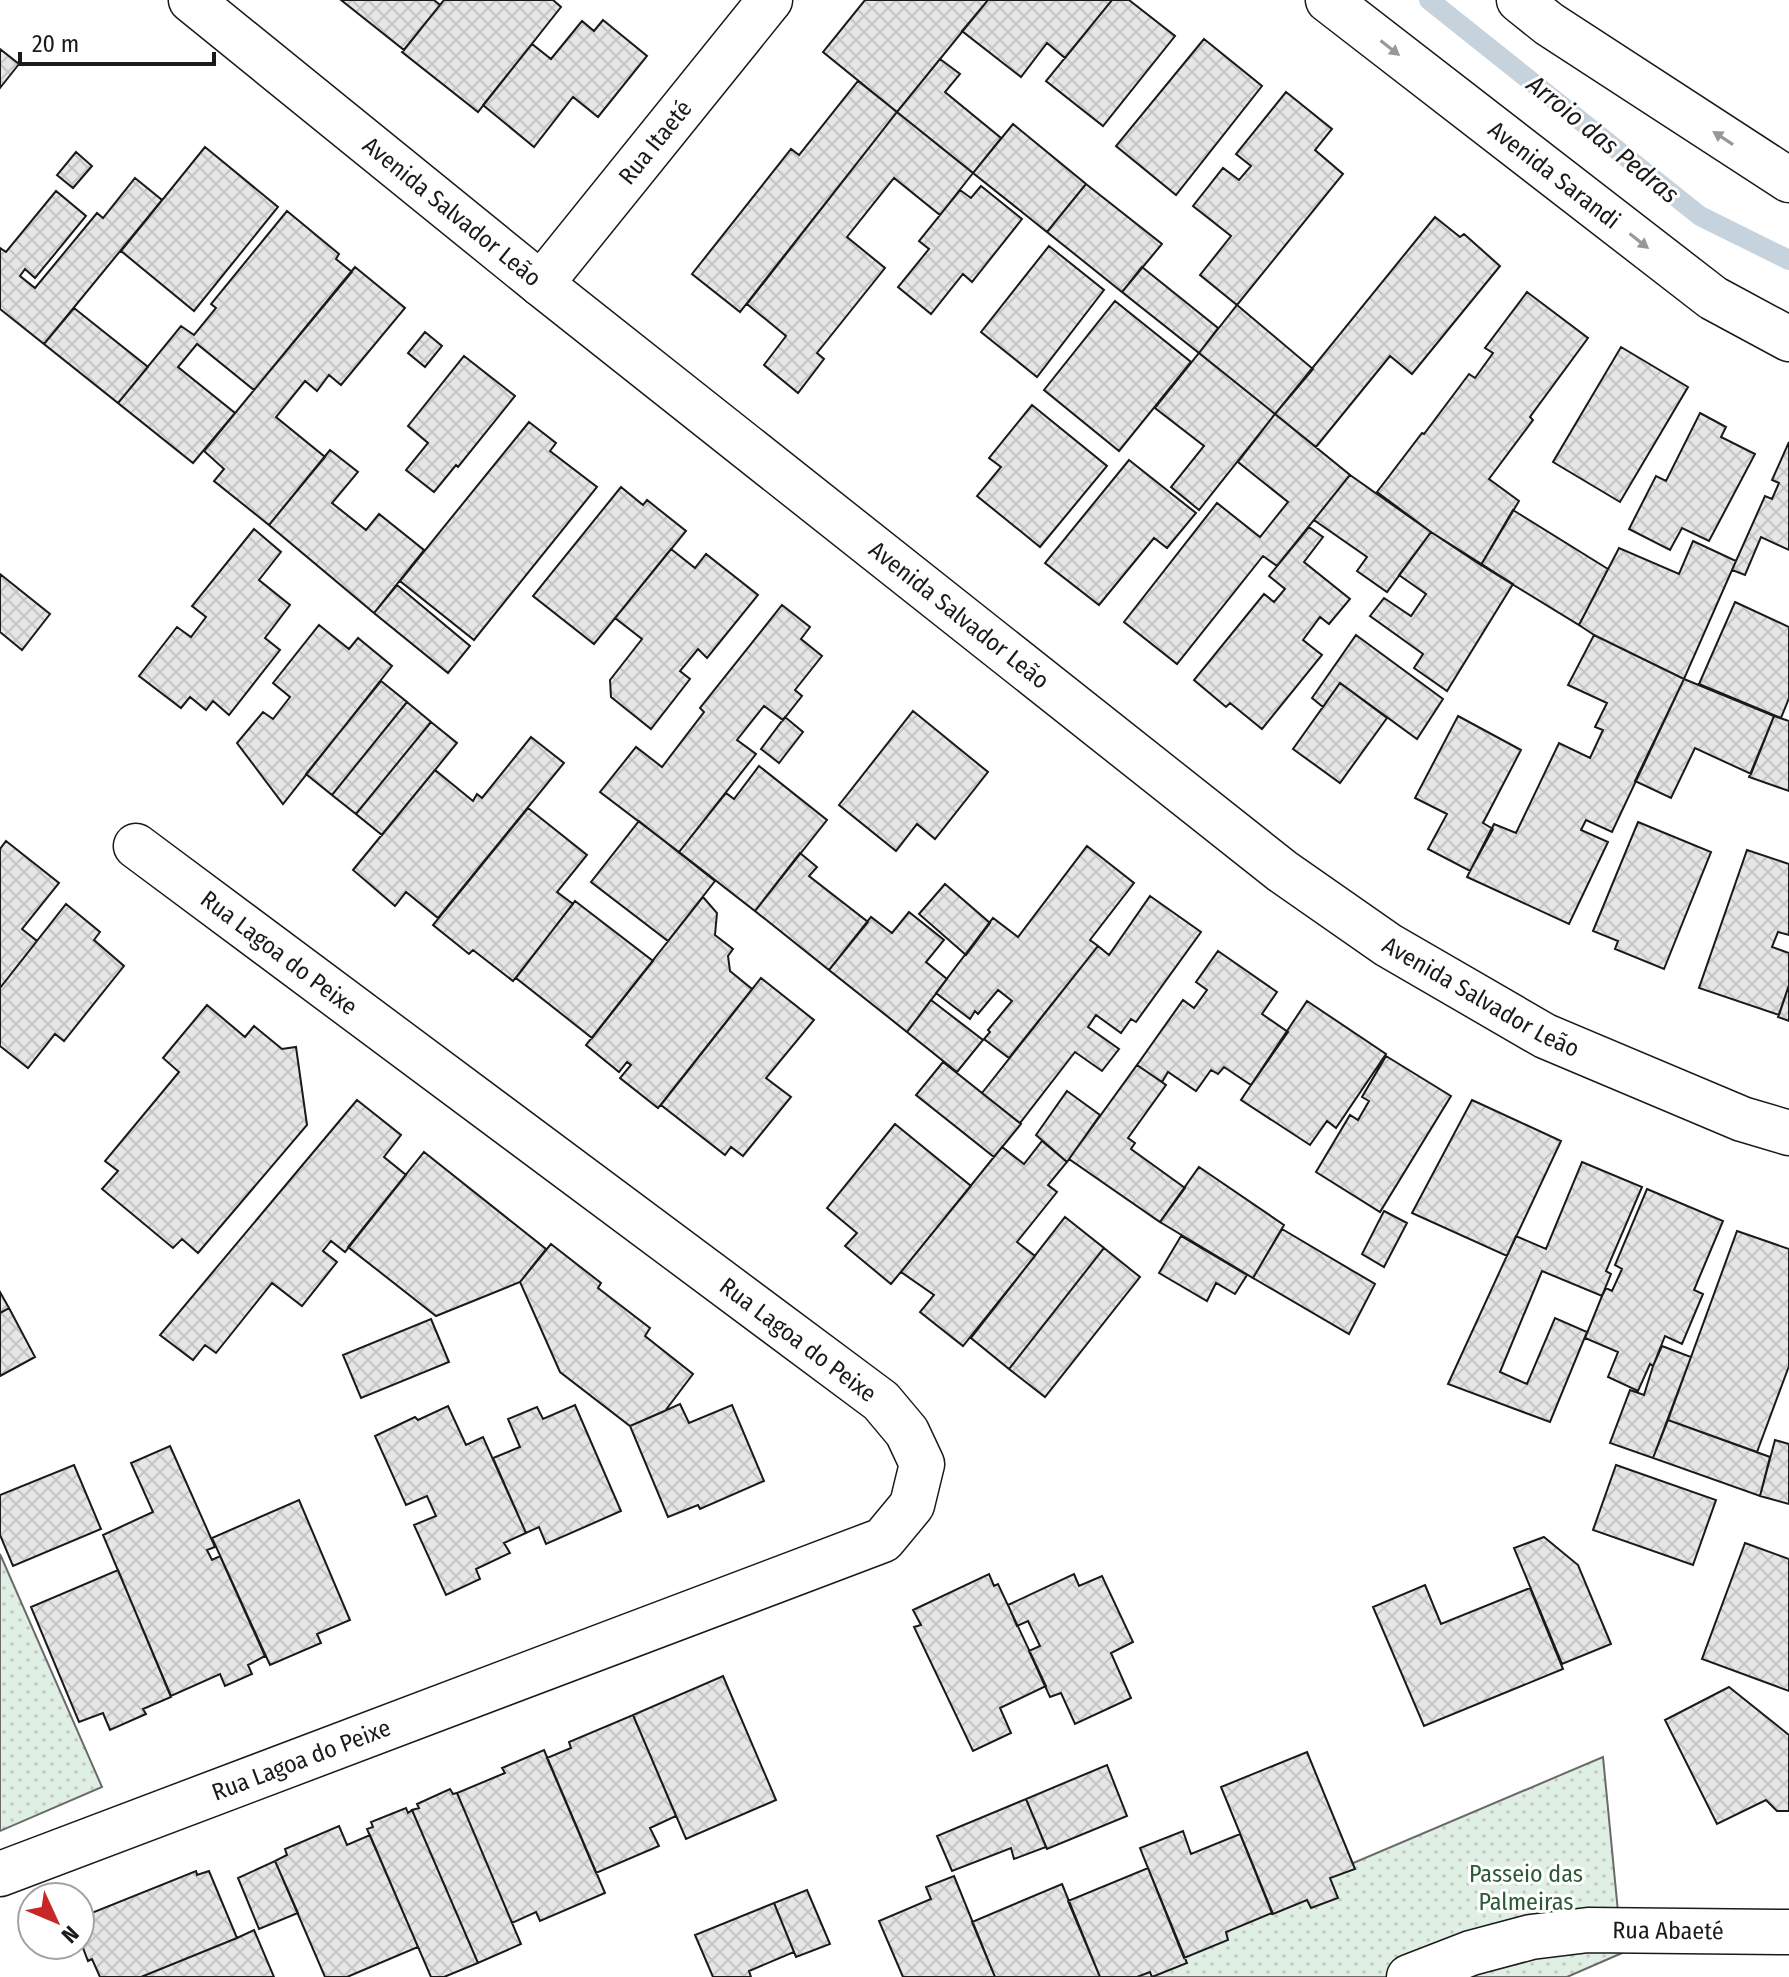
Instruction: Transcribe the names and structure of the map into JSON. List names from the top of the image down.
{
  "streets": {
    "street": [
      "Rua Itaeté",
      "Avenida Sarandi",
      "Avenida Salvador Leão",
      "Rua Lagoa do Peixe",
      "Rua Abaeté"
    ]
  },
  "crossings": [
    ["Rua Itaeté", "Avenida Salvador Leão"]
  ],
  "water": ["Arroio das Pedras"],
  "parks": ["Passeio das Palmeiras"],
  "scale_bar": "20 m",
  "north": "bottom right"
}
